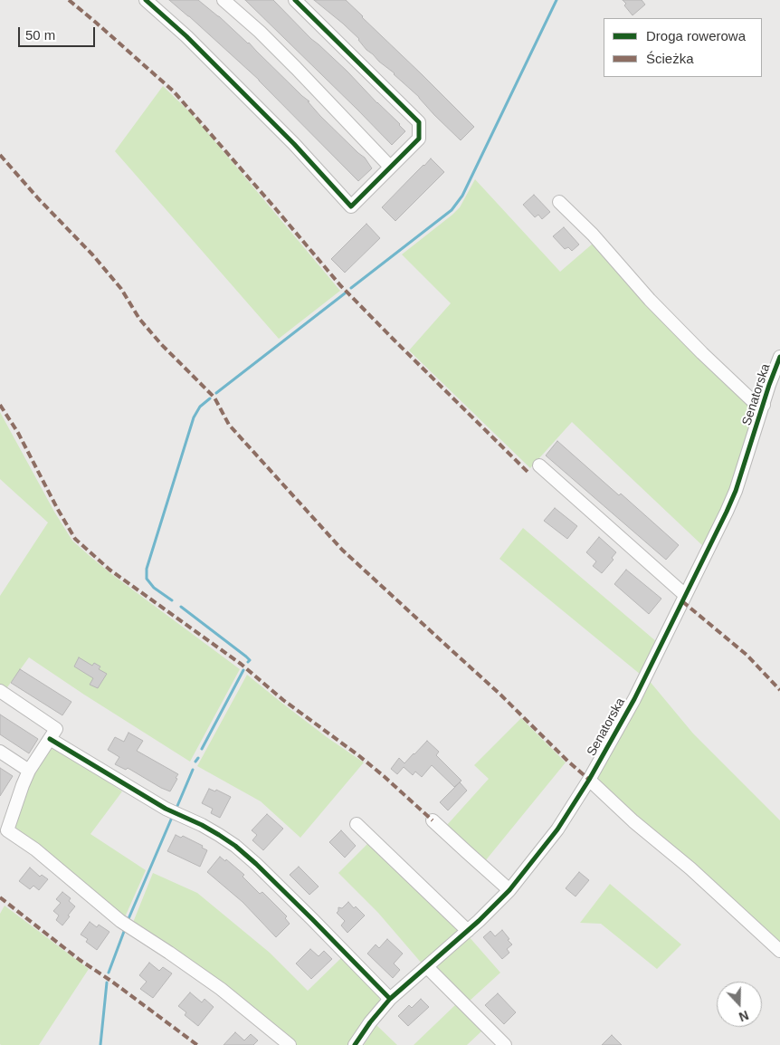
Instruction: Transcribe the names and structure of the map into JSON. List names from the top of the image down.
{
  "streets": {
    "street": ["Senatorska"]
  },
  "legend": ["Droga rowerowa", "Ścieżka"],
  "scale_bar": "50 m",
  "north": "bottom"
}
